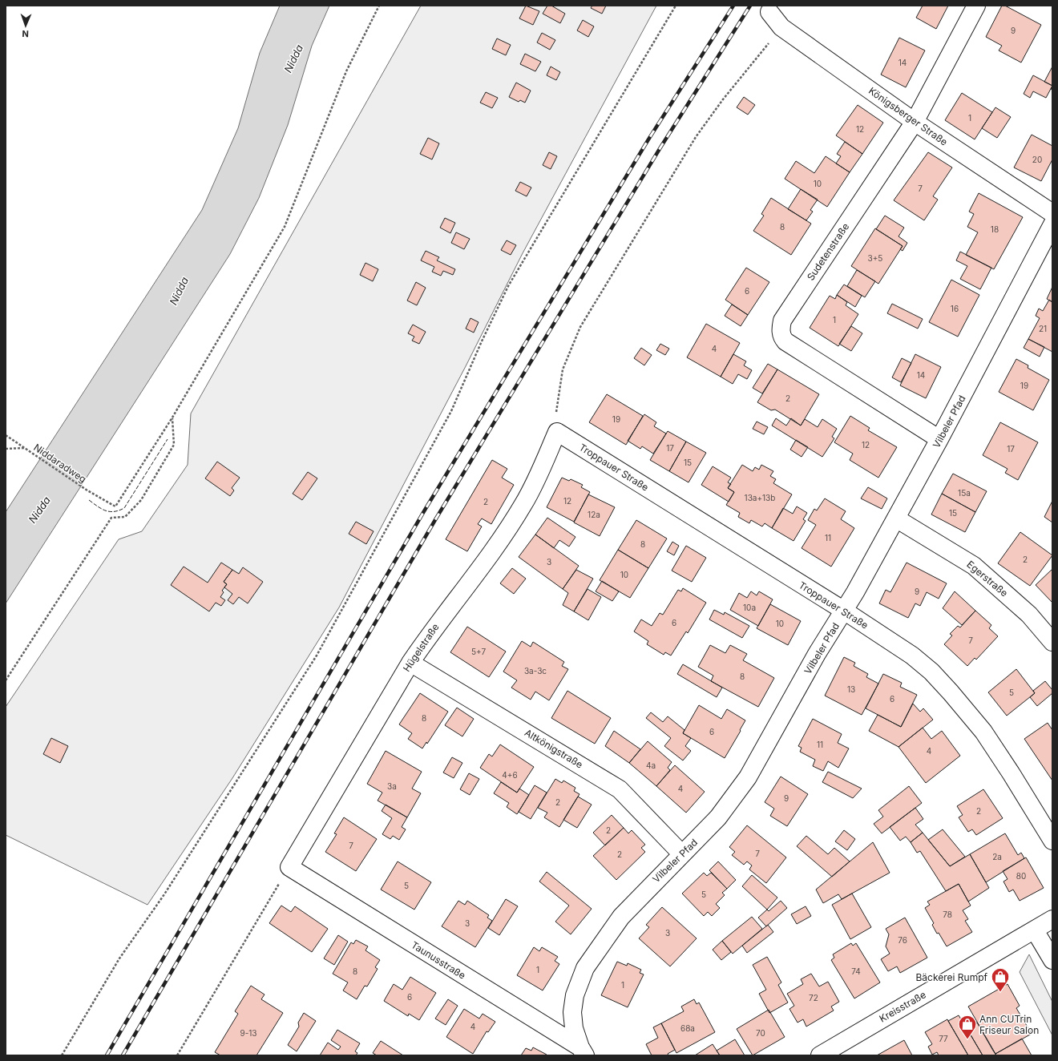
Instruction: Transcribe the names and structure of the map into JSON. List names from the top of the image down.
{
  "streets": {
    "street": [
      "Königsberger Straße",
      "Sudetenstraße",
      "Vilbeler Pfad",
      "Troppauer Straße",
      "Egerstraße",
      "Hügelstraße",
      "Altkönigstraße",
      "Taunusstraße",
      "Kreisstraße"
    ],
    "path": ["Niddaradweg"]
  },
  "crossings": [
    ["Königsberger Straße", "Sudetenstraße"],
    ["Sudetenstraße", "Vilbeler Pfad"],
    ["Vilbeler Pfad", "Troppauer Straße"],
    ["Vilbeler Pfad", "Egerstraße"],
    ["Vilbeler Pfad", "Altkönigstraße"],
    ["Vilbeler Pfad", "Taunusstraße"],
    ["Troppauer Straße", "Hügelstraße"],
    ["Hügelstraße", "Altkönigstraße"],
    ["Hügelstraße", "Taunusstraße"]
  ],
  "water": ["Nidda"],
  "places": {
    "shop": ["Bäckerei Rumpf", "Ann CUTrin Friseur Salon"]
  },
  "house_numbers": [
    "9",
    "14",
    "1",
    "12",
    "20",
    "10",
    "7",
    "8",
    "18",
    "3+5",
    "6",
    "16",
    "1",
    "21",
    "4",
    "14",
    "19",
    "2",
    "19",
    "12",
    "17",
    "17",
    "15",
    "15a",
    "13a+13b",
    "12",
    "2",
    "15",
    "12a",
    "11",
    "8",
    "2",
    "3",
    "10",
    "9",
    "10a",
    "6",
    "10",
    "7",
    "5+7",
    "3a-3c",
    "8",
    "13",
    "5",
    "6",
    "8",
    "6",
    "11",
    "4",
    "4a",
    "4+6",
    "3a",
    "4",
    "9",
    "2",
    "2",
    "2",
    "7",
    "7",
    "2",
    "2a",
    "80",
    "5",
    "5",
    "78",
    "3",
    "3",
    "76",
    "1",
    "8",
    "74",
    "1",
    "6",
    "72",
    "4",
    "68a",
    "9-13",
    "70",
    "77"
  ],
  "north": "bottom"
}
